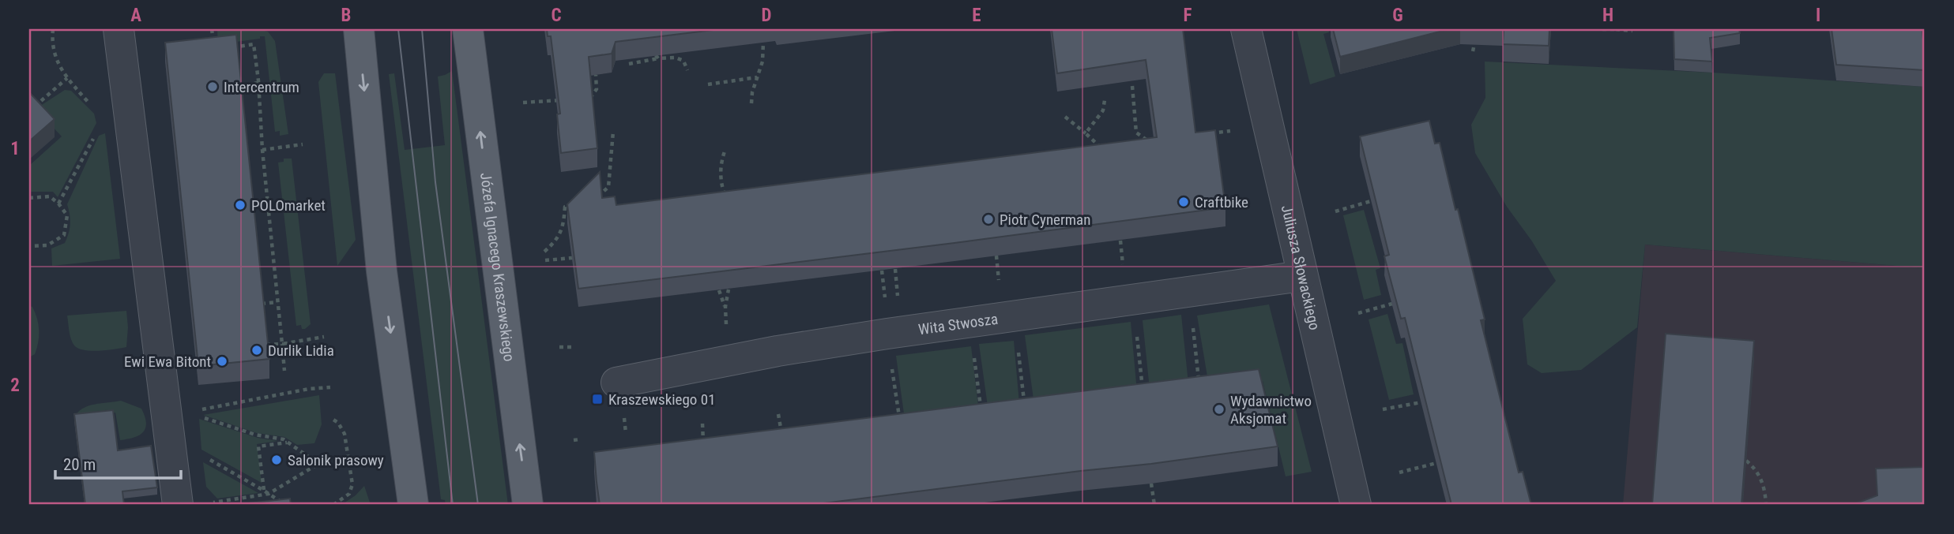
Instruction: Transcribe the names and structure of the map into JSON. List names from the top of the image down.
{
  "streets": {
    "main road": ["Józefa Ignacego Kraszewskiego"],
    "street": ["Juliusza Słowackiego", "Wita Stwosza"]
  },
  "crossings": [
    ["Juliusza Słowackiego", "Wita Stwosza"]
  ],
  "places": {
    "other": [
      "Intercentrum",
      "Craftbike",
      "POLOmarket",
      "Piotr Cynerman",
      "Durlik Lidia",
      "Ewi Ewa Bitont",
      "Wydawnictwo Aksjomat",
      "Salonik prasowy"
    ],
    "transit": ["Kraszewskiego 01"]
  },
  "scale_bar": "20 m",
  "grid": {
    "columns": [
      "A",
      "B",
      "C",
      "D",
      "E",
      "F",
      "G",
      "H",
      "I"
    ],
    "rows": ["1", "2"]
  }
}
